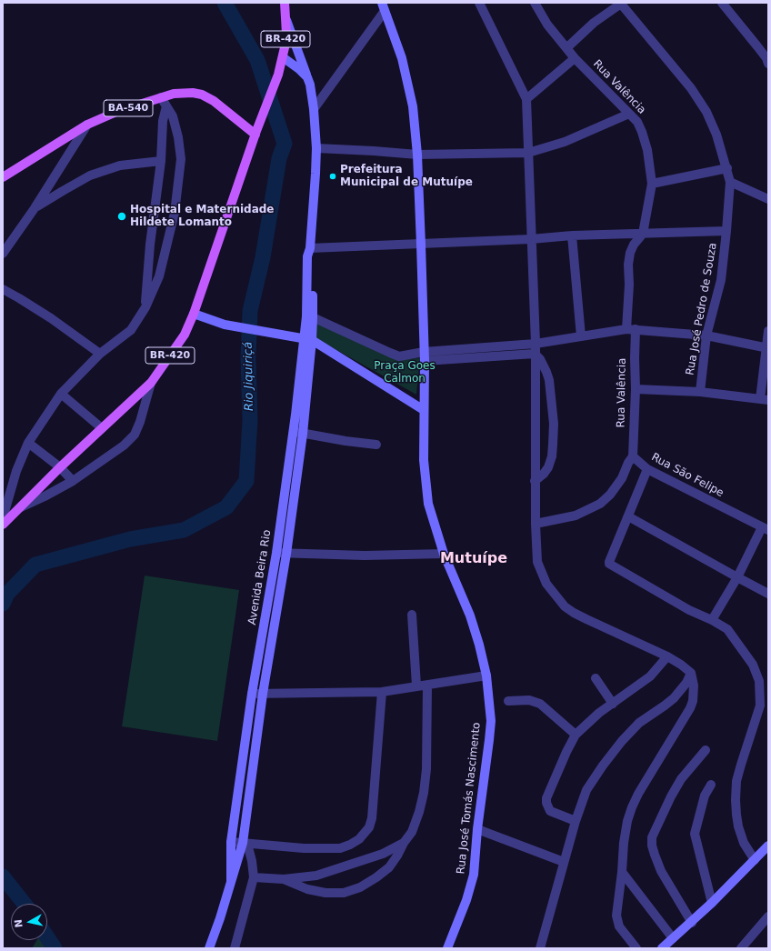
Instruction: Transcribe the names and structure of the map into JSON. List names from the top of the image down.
{
  "streets": {
    "main road": ["BR-420", "BA-540"],
    "street": [
      "Rua Valência",
      "Rua José Pedro de Souza",
      "Rua São Felipe",
      "Avenida Beira Rio",
      "Rua José Tomás Nascimento"
    ]
  },
  "crossings": [
    ["BR-420", "BA-540"],
    ["BR-420", "Avenida Beira Rio"],
    ["Rua Valência", "Rua São Felipe"]
  ],
  "districts": ["Mutuípe"],
  "water": ["Rio Jiquiriçá"],
  "parks": ["Praça Goes Calmon"],
  "places": ["Prefeitura Municipal de Mutuípe", "Hospital e Maternidade Hildete Lomanto"],
  "north": "left"
}
